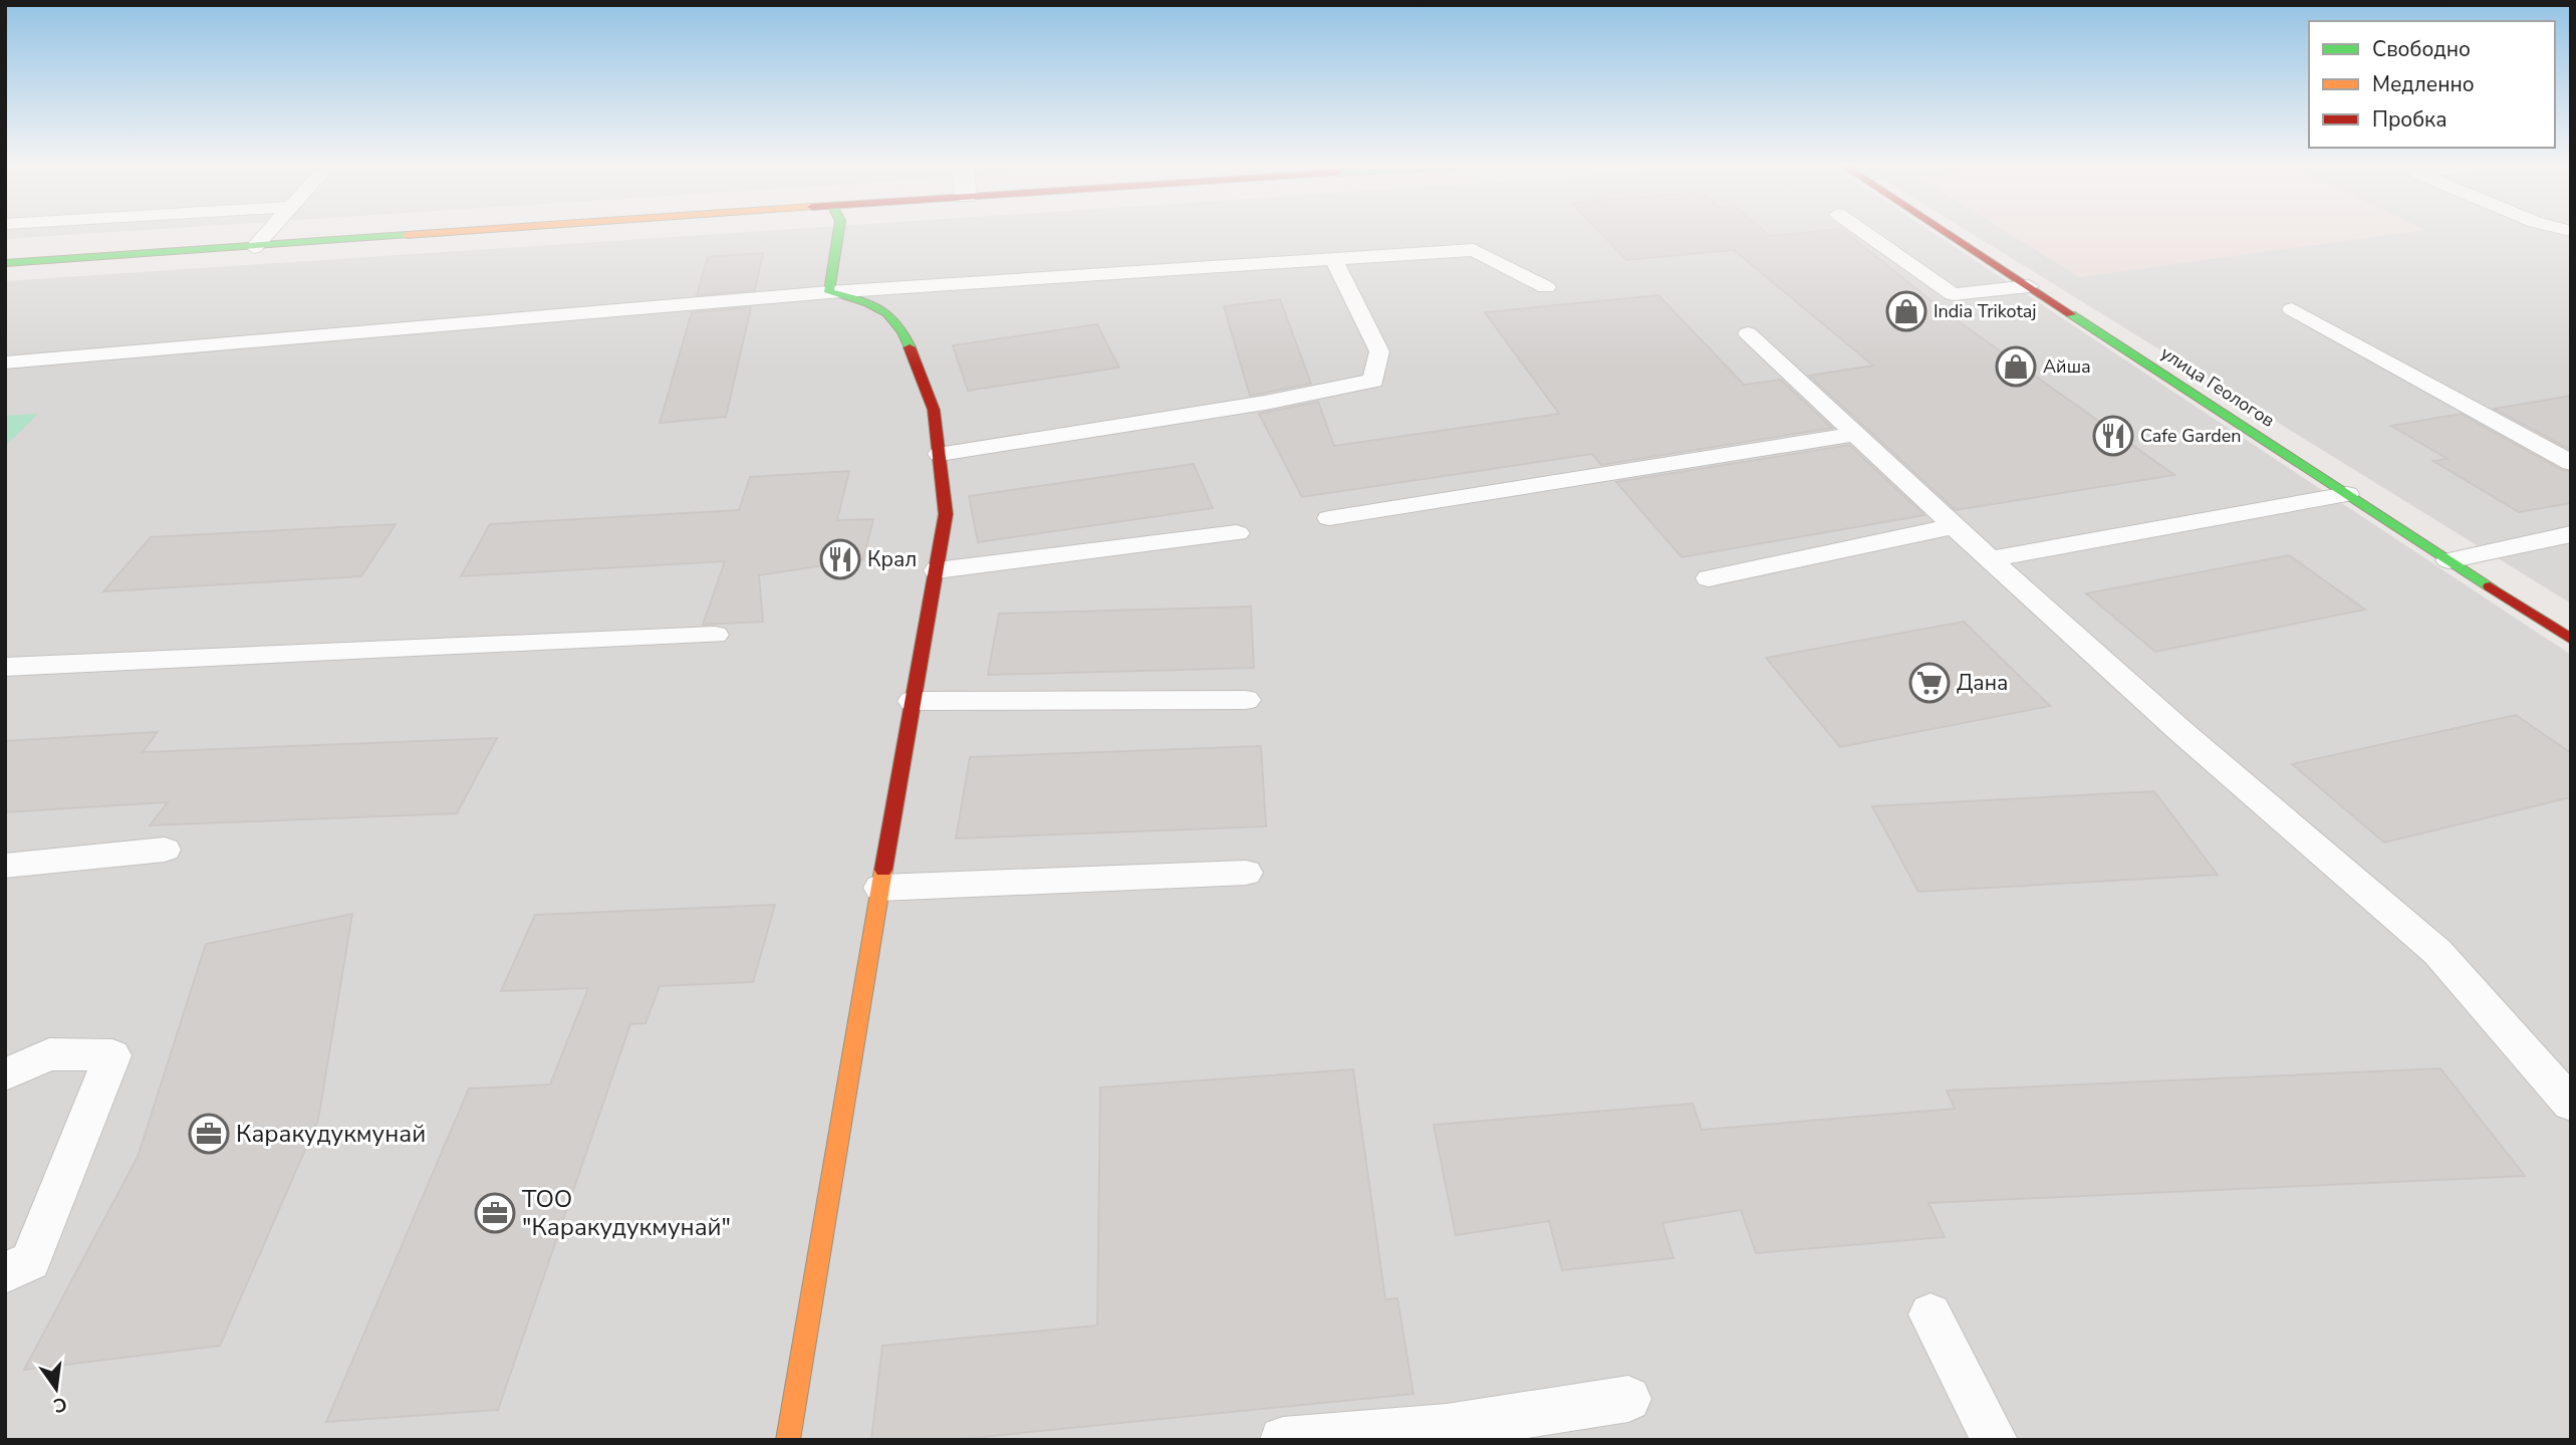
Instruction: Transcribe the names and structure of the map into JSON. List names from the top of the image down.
{
  "streets": {
    "street": ["улица Геологов"]
  },
  "places": {
    "shop": ["India Trikotaj", "Айша"],
    "restaurant": ["Cafe Garden", "Крал"],
    "supermarket": ["Дана"],
    "office": ["Каракудукмунай", "ТОО \"Каракудукмунай\""]
  },
  "legend": ["Свободно", "Медленно", "Пробка"],
  "north": "bottom"
}
